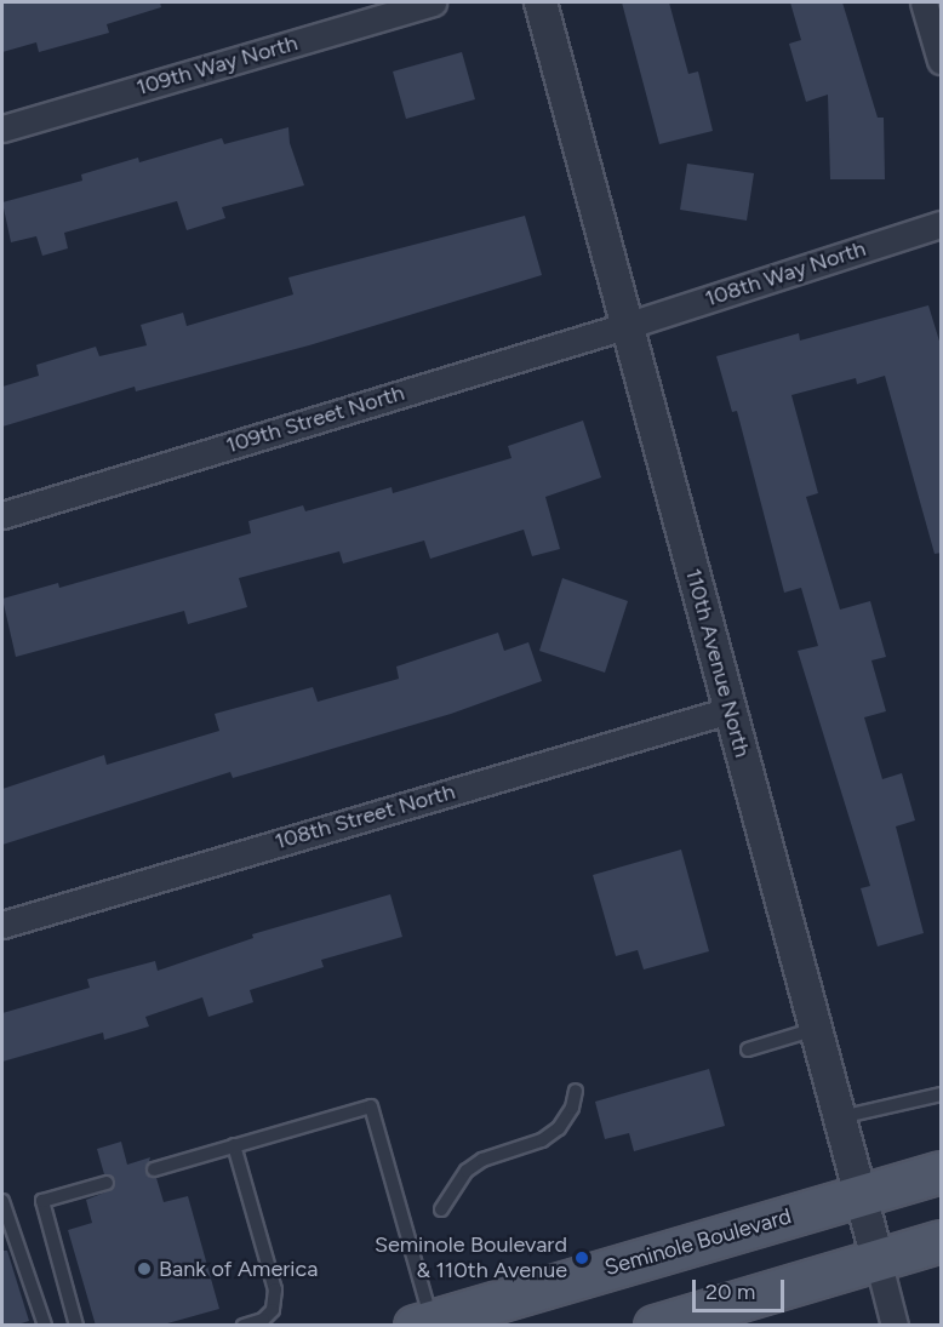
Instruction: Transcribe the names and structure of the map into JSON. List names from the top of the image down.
{
  "streets": {
    "main road": ["Seminole Boulevard"],
    "street": [
      "109th Way North",
      "108th Way North",
      "109th Street North",
      "110th Avenue North",
      "108th Street North"
    ]
  },
  "crossings": [
    ["108th Way North", "109th Street North"],
    ["108th Way North", "110th Avenue North"],
    ["109th Street North", "110th Avenue North"],
    ["110th Avenue North", "108th Street North"],
    ["110th Avenue North", "Seminole Boulevard"]
  ],
  "places": ["Seminole Boulevard & 110th Avenue", "Bank of America"],
  "scale_bar": "20 m"
}
